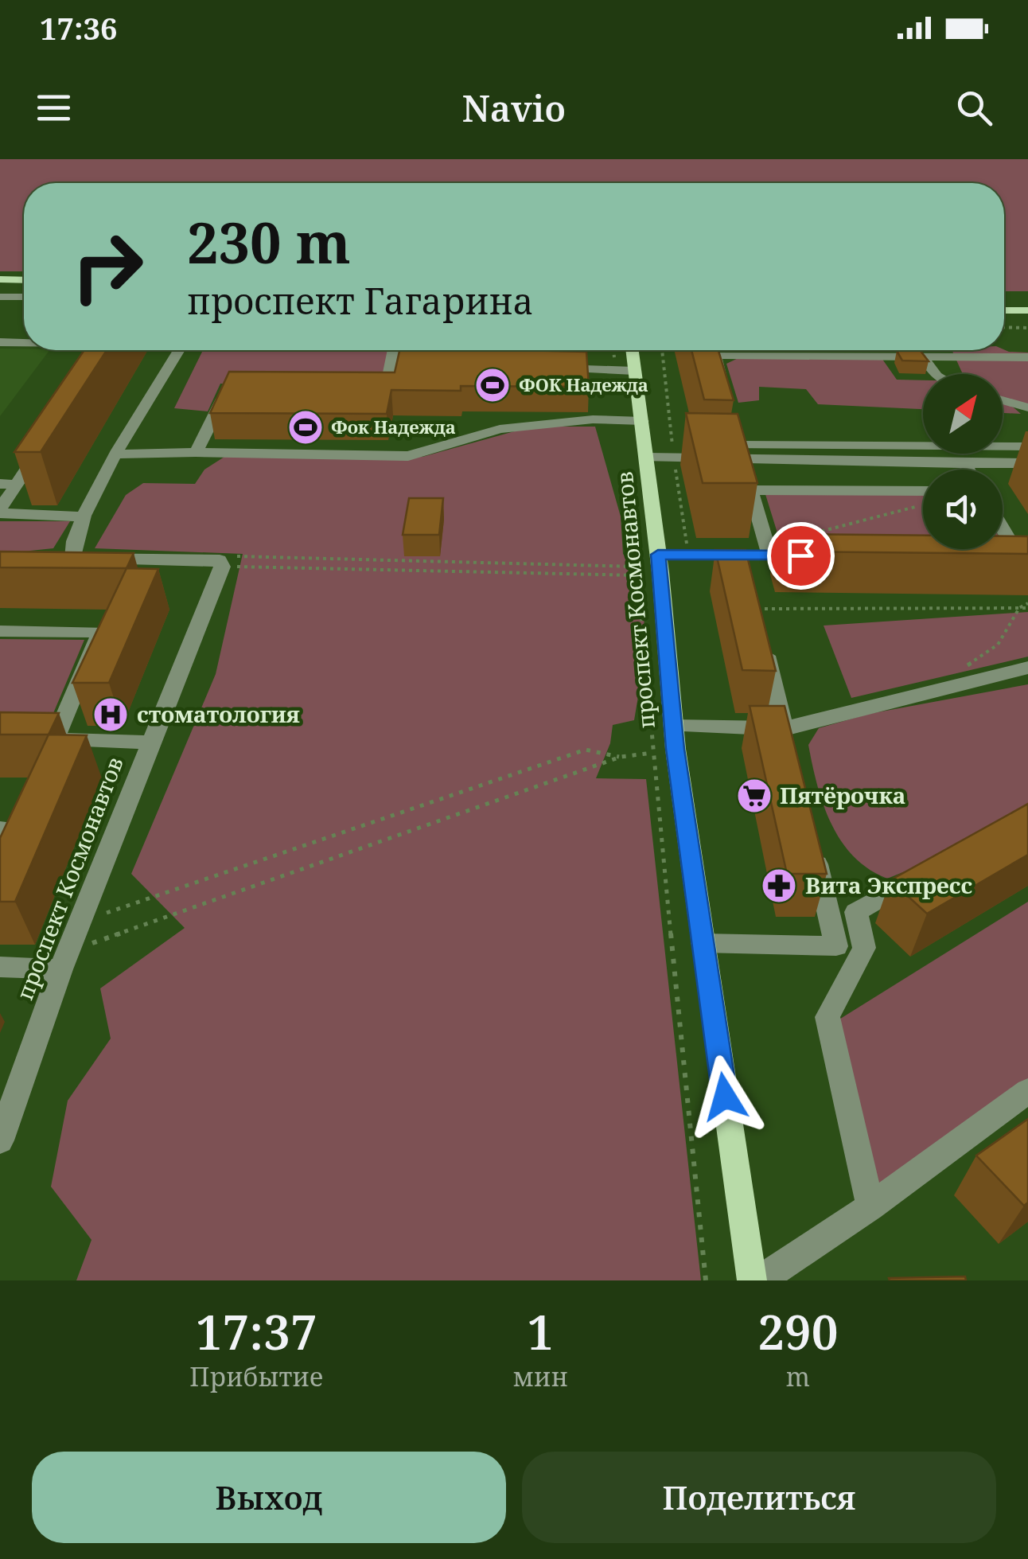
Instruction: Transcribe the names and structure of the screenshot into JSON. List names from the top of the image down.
{
  "streets": {
    "main road": ["проспект Космонавтов"]
  },
  "places": {
    "sports": ["ФОК Надежда", "Фок Надежда"],
    "hospital": ["стоматология"],
    "supermarket": ["Пятёрочка"],
    "pharmacy": ["Вита Экспресс"]
  },
  "north": "top right",
  "page": {
    "status": "17:36",
    "header": "Navio",
    "turn": ["230 m", "проспект Гагарина"],
    "eta": [
      "17:37",
      "Прибытие",
      "1",
      "мин",
      "290",
      "m"
    ],
    "buttons": ["Выход", "Поделиться"]
  }
}
